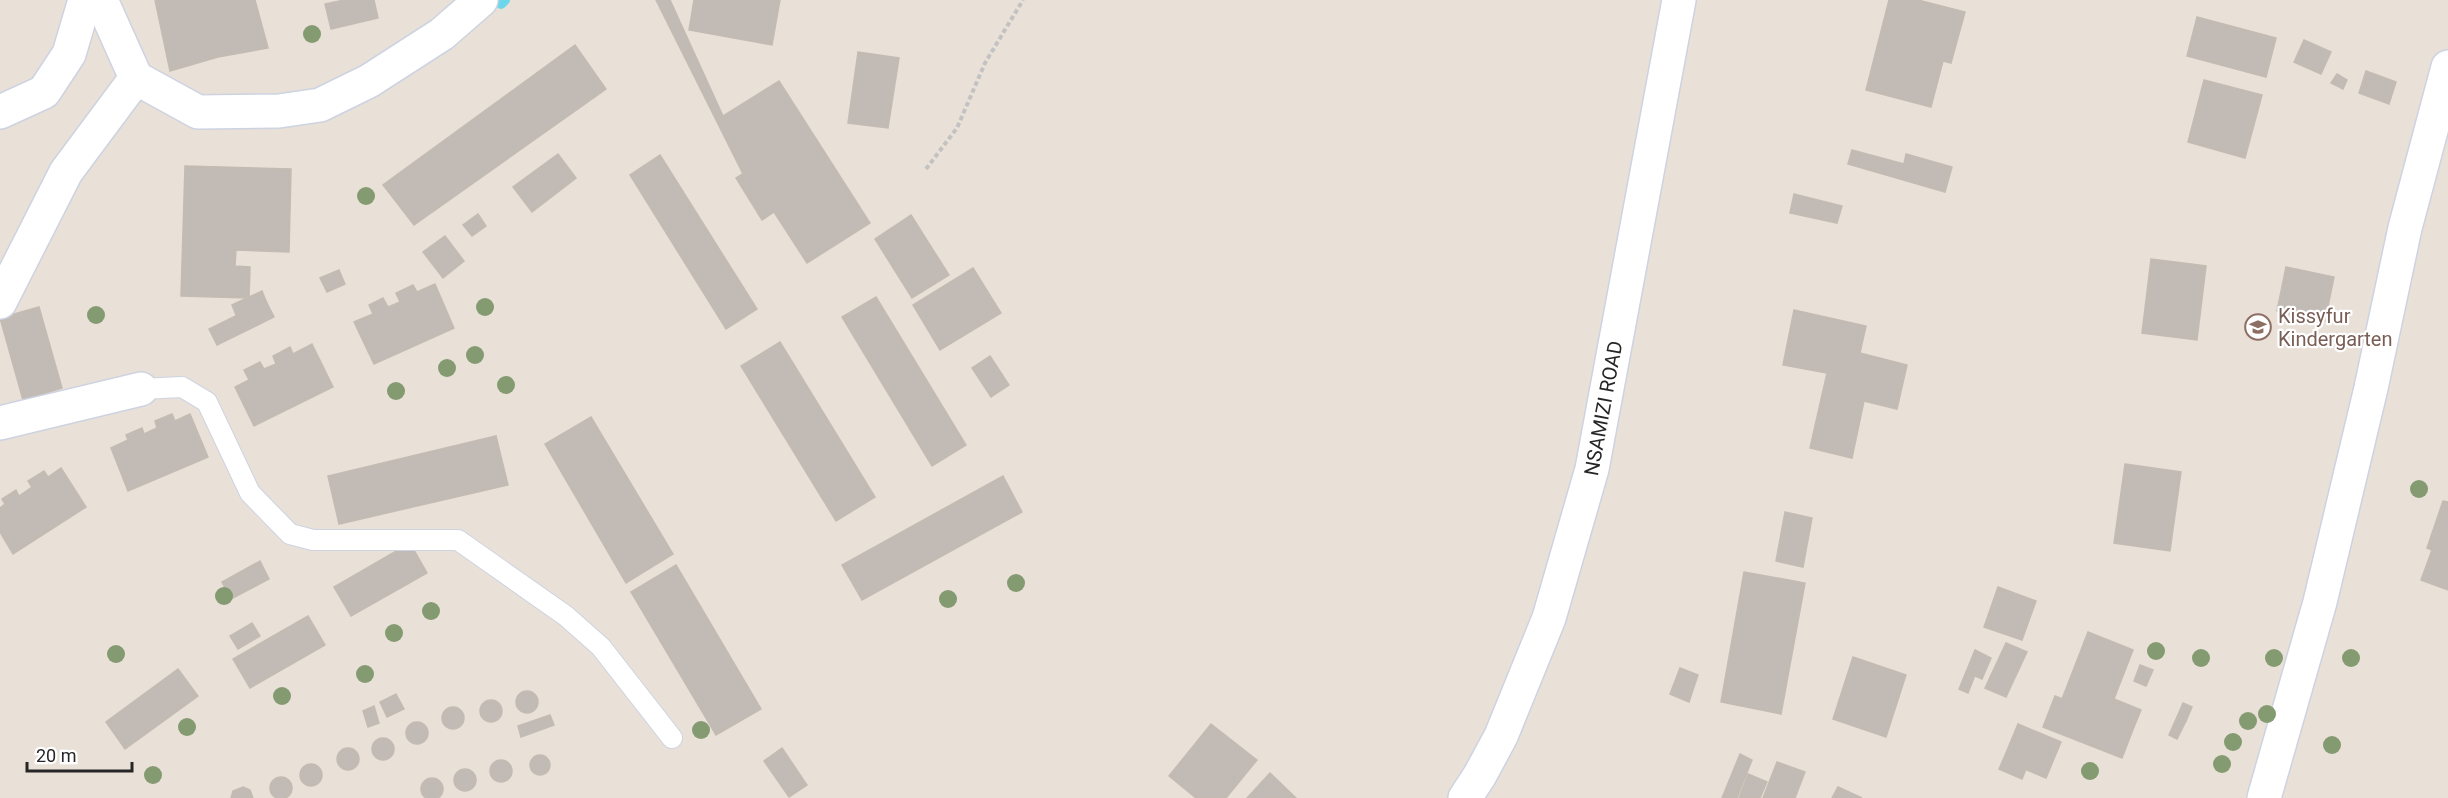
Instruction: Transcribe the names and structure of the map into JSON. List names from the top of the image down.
{
  "streets": {
    "street": ["NSAMIZI ROAD"]
  },
  "places": {
    "school or university": ["Kissyfur Kindergarten"]
  },
  "scale_bar": "20 m"
}
